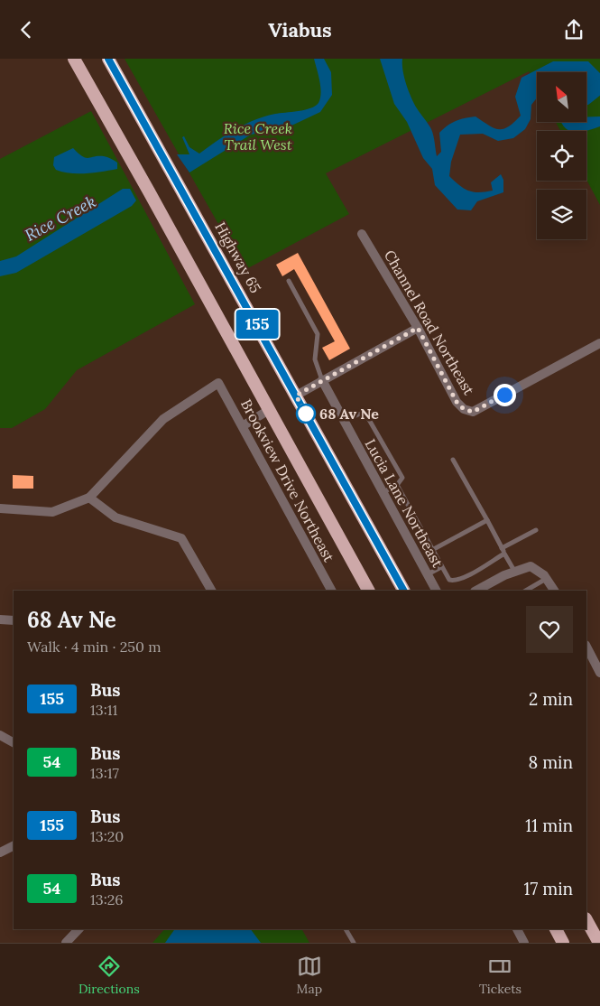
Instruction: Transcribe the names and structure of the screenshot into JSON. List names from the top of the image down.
{
  "streets": {
    "highway": ["Highway 65"],
    "street": ["Channel Road Northeast", "Brookview Drive Northeast", "Lucia Lane Northeast"]
  },
  "water": ["Rice Creek"],
  "parks": ["Rice Creek Trail West"],
  "places": ["68 Av Ne"],
  "lines": ["bus line 155"],
  "north": "top left",
  "page": {
    "header": "Viabus",
    "on_map": "155",
    "heading": ["68 Av Ne", "Walk · 4 min · 250 m"],
    "list": [
      {
        "mark": "155",
        "name": "Bus",
        "note": "13:11",
        "value": "2 min"
      },
      {
        "mark": "54",
        "name": "Bus",
        "note": "13:17",
        "value": "8 min"
      },
      {
        "mark": "155",
        "name": "Bus",
        "note": "13:20",
        "value": "11 min"
      },
      {
        "mark": "54",
        "name": "Bus",
        "note": "13:26",
        "value": "17 min"
      }
    ],
    "tabs": ["Directions", "Map", "Tickets"]
  }
}
